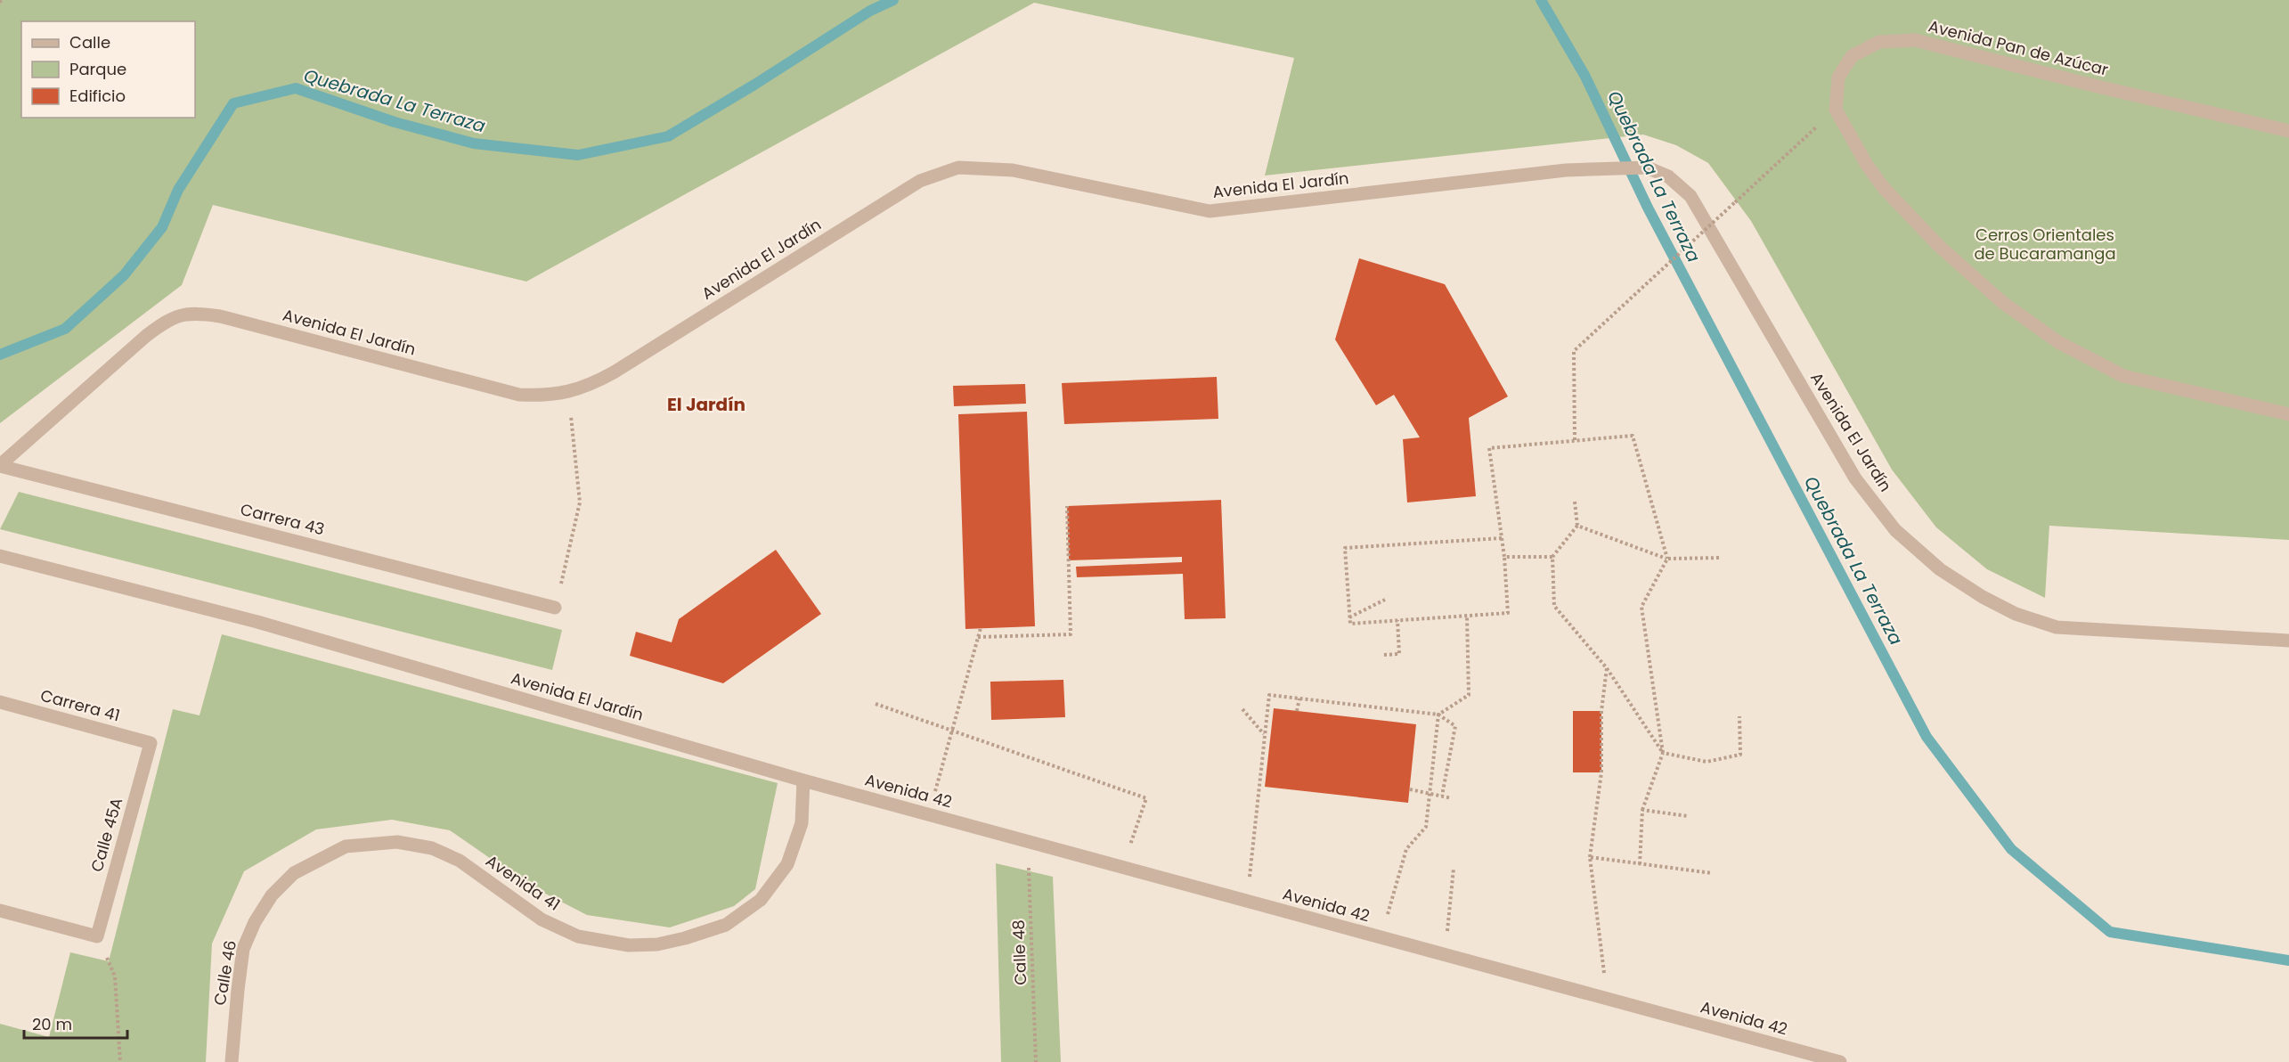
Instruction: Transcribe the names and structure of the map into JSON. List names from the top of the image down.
{
  "streets": {
    "street": [
      "Avenida Pan de Azúcar",
      "Avenida El Jardín",
      "Carrera 43",
      "Carrera 41",
      "Avenida 42",
      "Calle 45A",
      "Avenida 41",
      "Calle 46"
    ],
    "path": ["Calle 48"]
  },
  "crossings": [
    ["Avenida El Jardín", "Carrera 43"],
    ["Avenida El Jardín", "Avenida 42"],
    ["Avenida El Jardín", "Avenida 41"],
    ["Carrera 41", "Calle 45A"],
    ["Avenida 42", "Avenida 41"],
    ["Avenida 42", "Calle 48"],
    ["Avenida 41", "Calle 46"]
  ],
  "districts": ["El Jardín"],
  "water": ["Quebrada La Terraza"],
  "parks": ["Cerros Orientales de Bucaramanga"],
  "legend": ["Calle", "Parque", "Edificio"],
  "scale_bar": "20 m"
}
